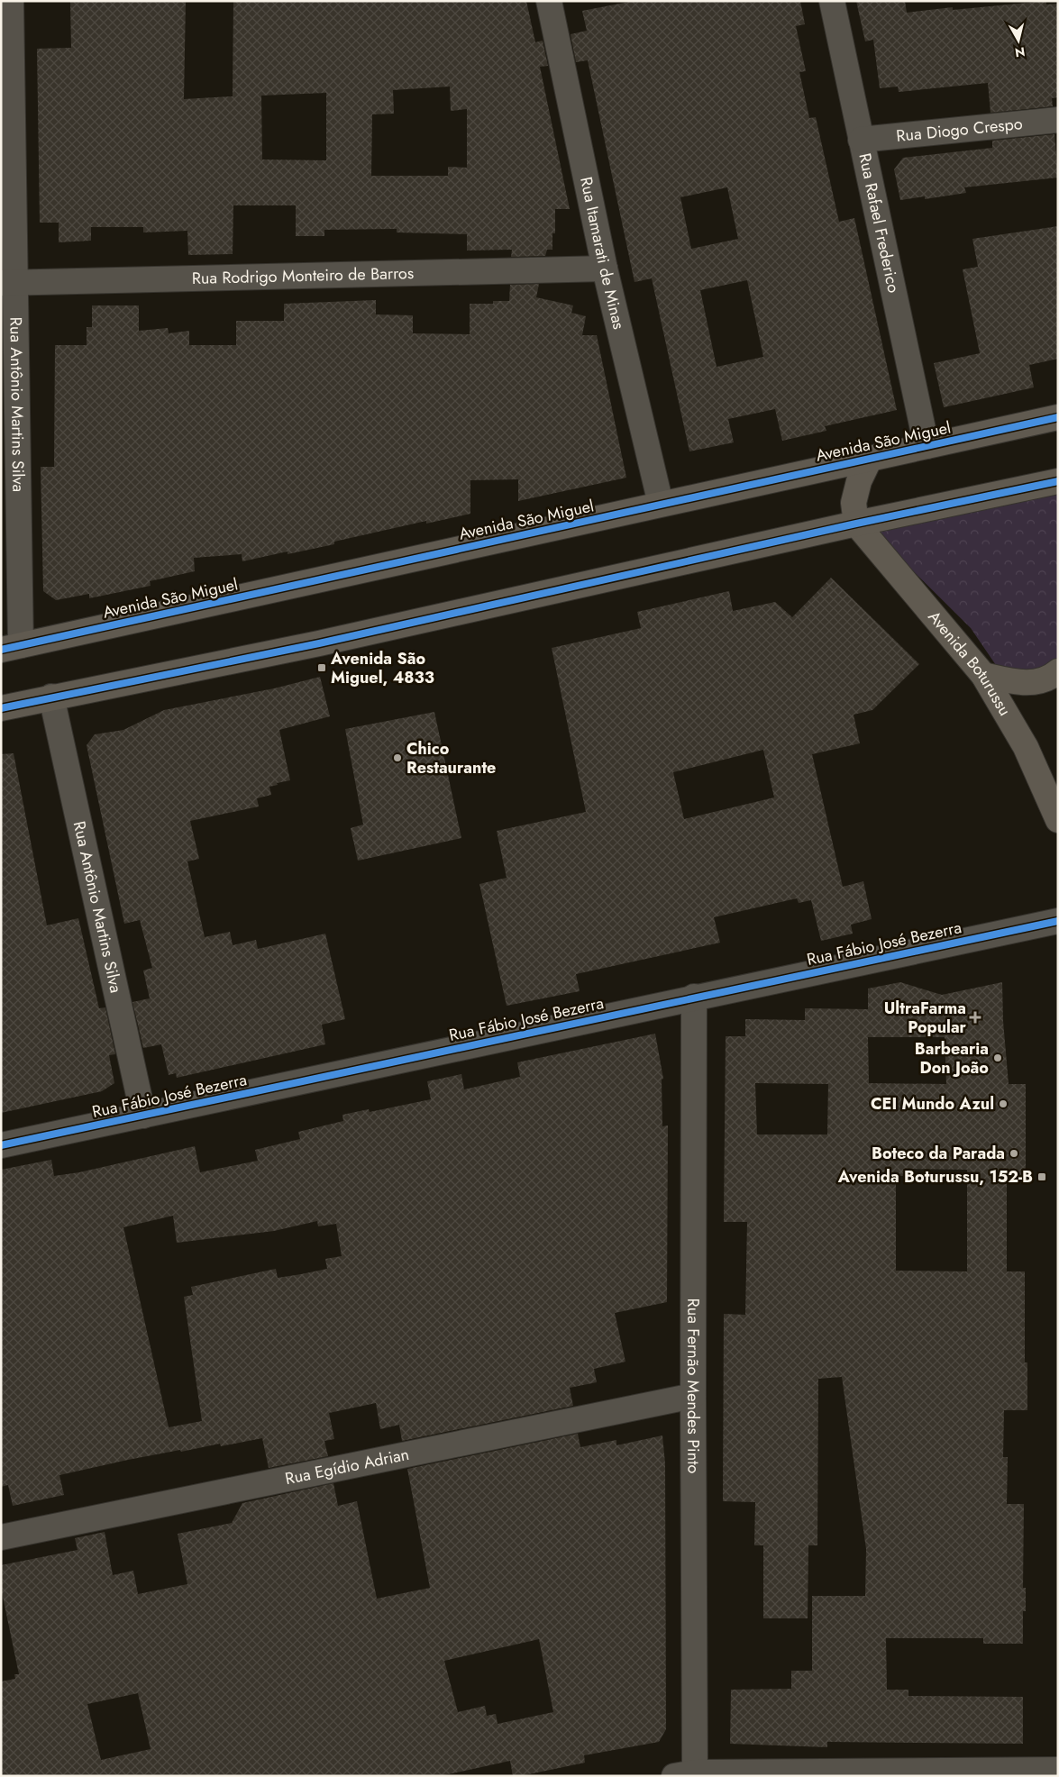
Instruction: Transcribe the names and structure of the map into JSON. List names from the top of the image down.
{
  "streets": {
    "main road": ["Avenida São Miguel", "Avenida Boturussu"],
    "street": [
      "Rua Diogo Crespo",
      "Rua Rafael Frederico",
      "Rua Itamarati de Minas",
      "Rua Rodrigo Monteiro de Barros",
      "Rua Antônio Martins Silva",
      "Rua Fábio José Bezerra",
      "Rua Fernão Mendes Pinto",
      "Rua Egídio Adrian"
    ]
  },
  "crossings": [
    ["Rua Diogo Crespo", "Rua Rafael Frederico"],
    ["Rua Rafael Frederico", "Avenida São Miguel"],
    ["Rua Itamarati de Minas", "Rua Rodrigo Monteiro de Barros"],
    ["Rua Itamarati de Minas", "Avenida São Miguel"],
    ["Rua Rodrigo Monteiro de Barros", "Rua Antônio Martins Silva"],
    ["Rua Antônio Martins Silva", "Avenida São Miguel"],
    ["Rua Antônio Martins Silva", "Rua Fábio José Bezerra"],
    ["Rua Fábio José Bezerra", "Rua Fernão Mendes Pinto"],
    ["Rua Fernão Mendes Pinto", "Rua Egídio Adrian"]
  ],
  "places": {
    "transit": ["Avenida São Miguel, 4833", "Avenida Boturussu, 152-B"],
    "other": [
      "Chico Restaurante",
      "Barbearia Don João",
      "CEI Mundo Azul",
      "Boteco da Parada"
    ],
    "health": ["UltraFarma Popular"]
  },
  "north": "bottom"
}
